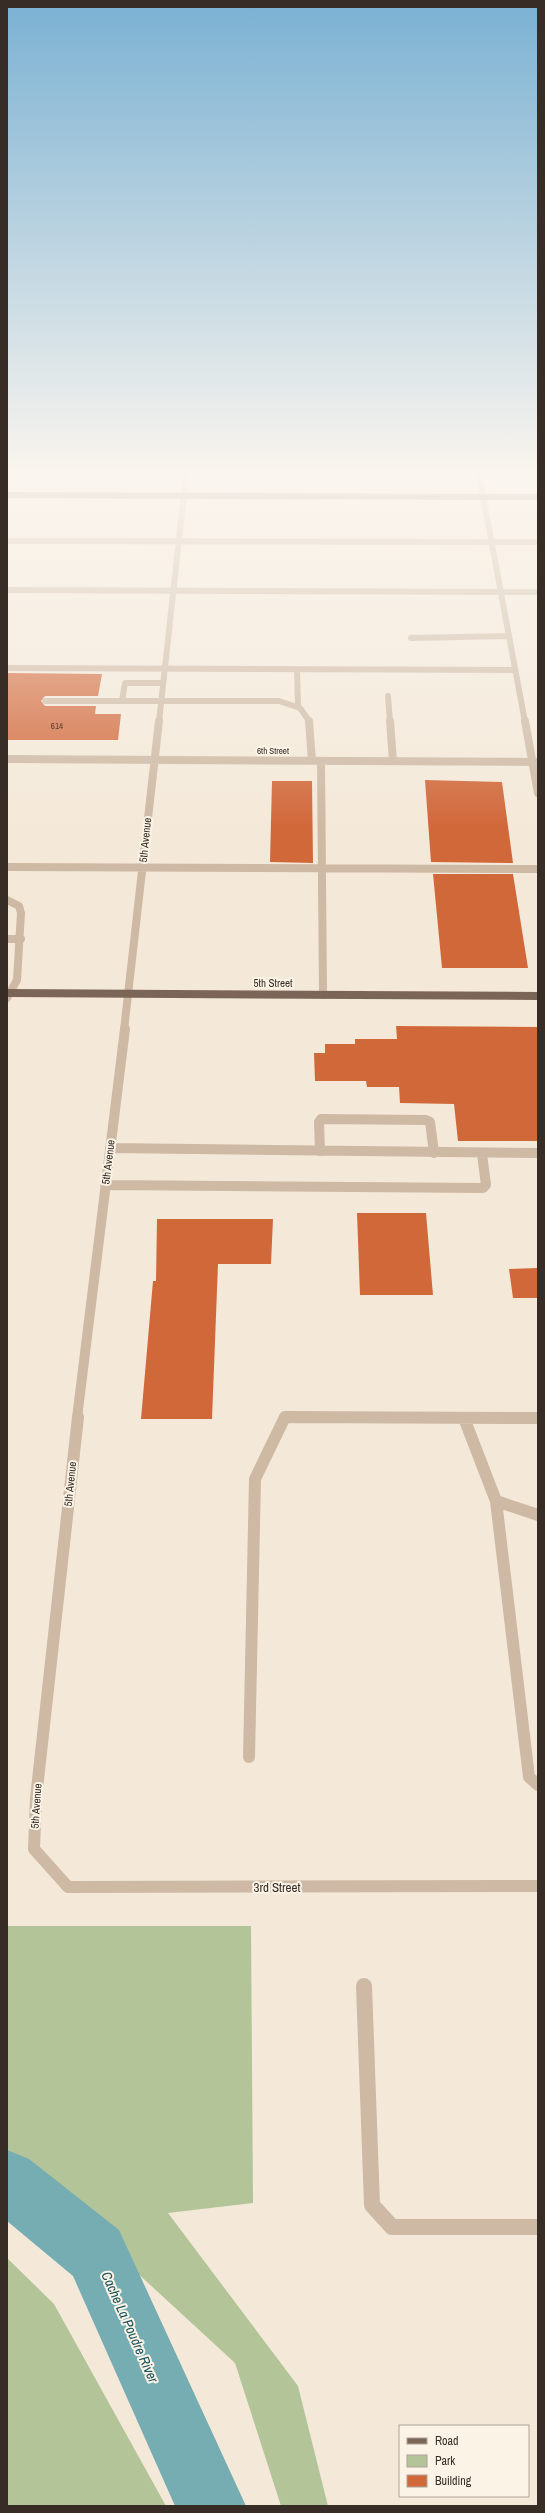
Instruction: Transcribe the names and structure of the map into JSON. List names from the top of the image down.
{
  "streets": {
    "main road": ["5th Street"],
    "street": ["6th Street", "5th Avenue", "3rd Street"]
  },
  "crossings": [
    ["6th Street", "5th Avenue"],
    ["5th Avenue", "5th Street"],
    ["5th Avenue", "3rd Street"]
  ],
  "water": ["Cache La Poudre River"],
  "house_numbers": ["614"],
  "legend": ["Road", "Park", "Building"]
}
